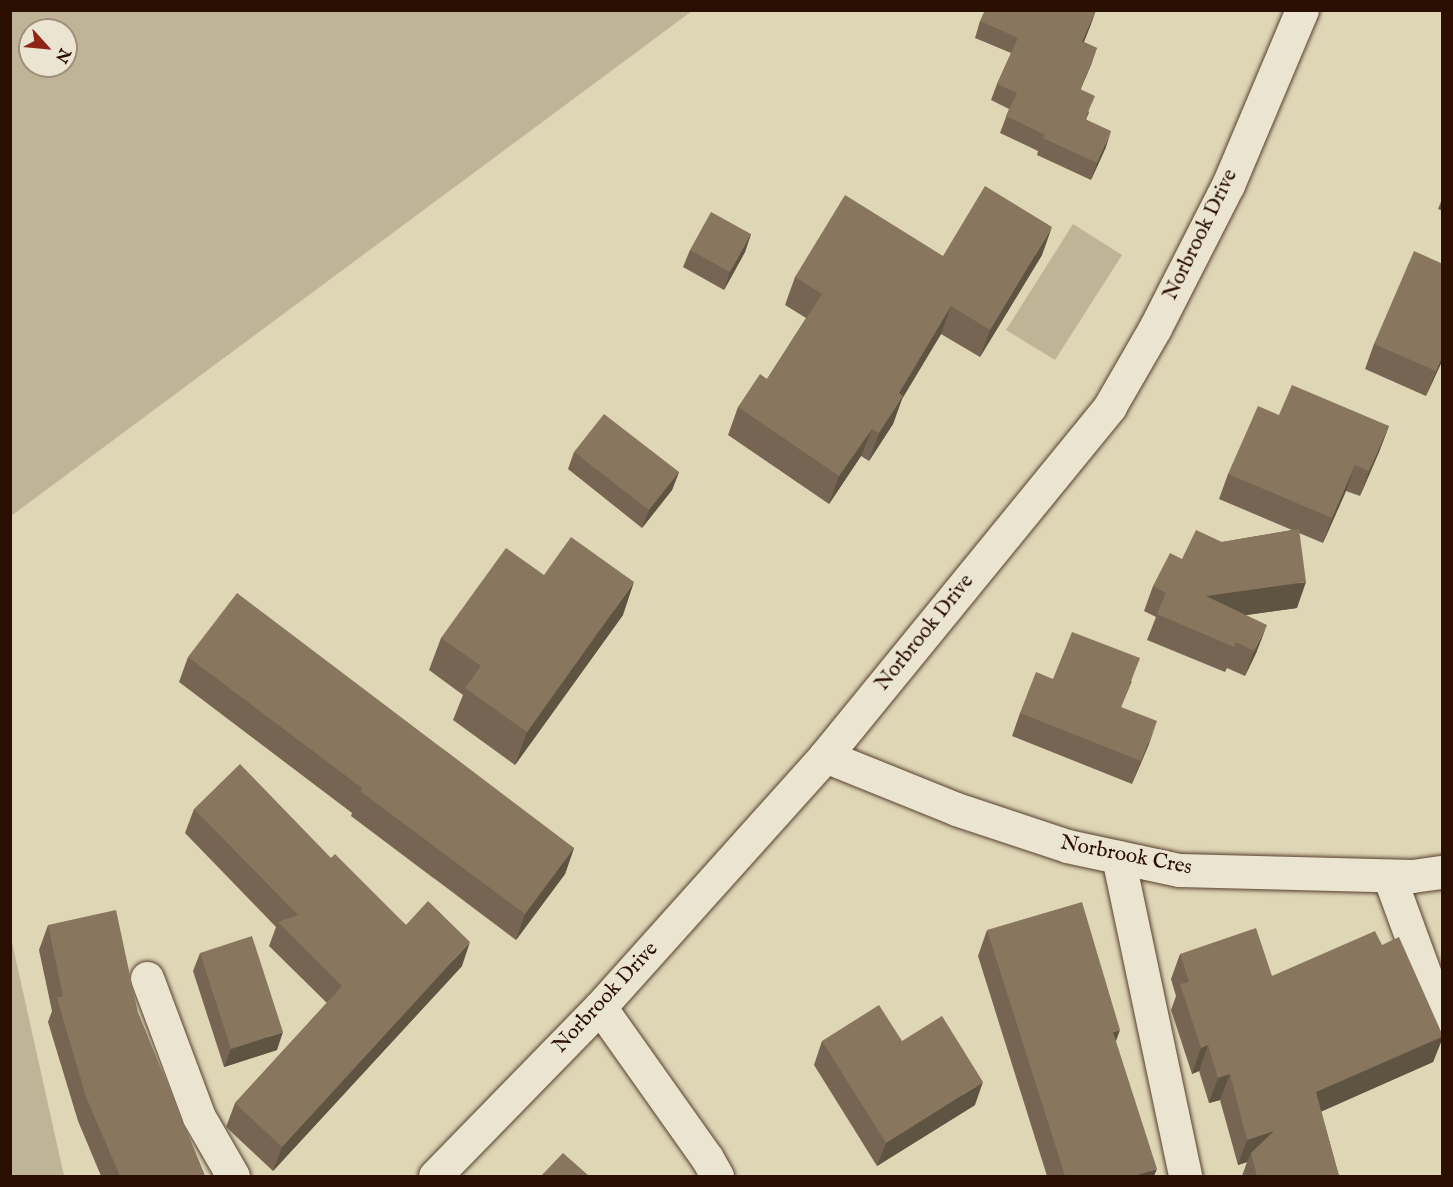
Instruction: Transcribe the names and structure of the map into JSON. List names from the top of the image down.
{
  "streets": {
    "street": ["Norbrook Drive", "Norbrook Cres"]
  },
  "crossings": [
    ["Norbrook Drive", "Norbrook Cres"]
  ],
  "north": "bottom right"
}
